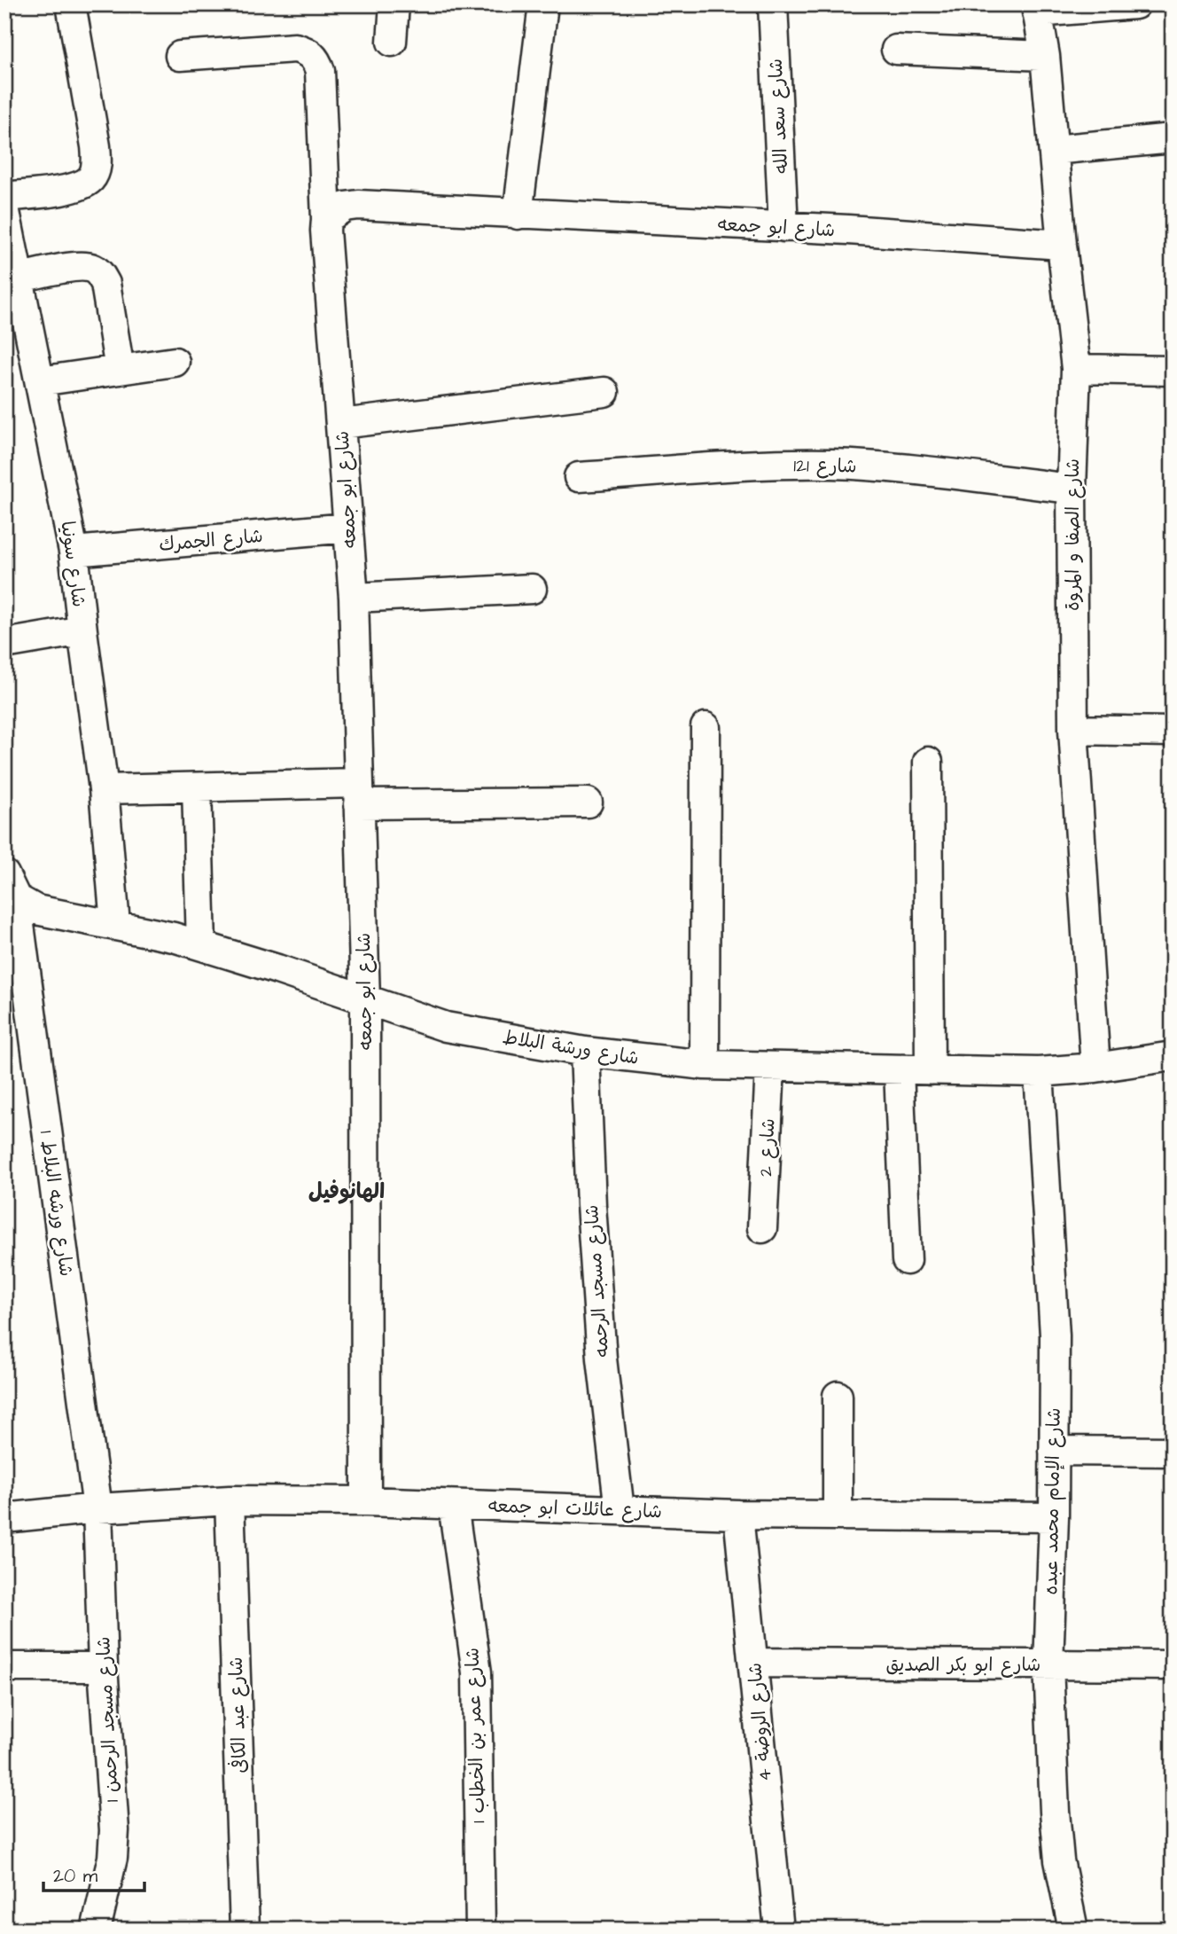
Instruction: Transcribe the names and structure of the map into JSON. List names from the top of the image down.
{
  "streets": {
    "street": [
      "شارع سعد الله",
      "شارع ابو جمعه",
      "شارع 121",
      "شارع الصفا و المروة",
      "شارع الجمرك",
      "شارع سونيا",
      "شارع ورشة البلاط",
      "شارع 2",
      "شارع ورشه البلاط 1",
      "شارع مسجد الرحمه",
      "شارع الإمام محمد عبده",
      "شارع عائلات ابو جمعه",
      "شارع ابو بكر الصديق",
      "شارع عبد الكافى",
      "شارع مسجد الرحمن 1",
      "شارع الروضة 4",
      "شارع عمر بن الخطاب 1"
    ]
  },
  "crossings": [
    ["شارع سعد الله", "شارع ابو جمعه"],
    ["شارع ابو جمعه", "شارع الصفا و المروة"],
    ["شارع ابو جمعه", "شارع الجمرك"],
    ["شارع ابو جمعه", "شارع ورشة البلاط"],
    ["شارع ابو جمعه", "شارع عائلات ابو جمعه"],
    ["شارع 121", "شارع الصفا و المروة"],
    ["شارع الصفا و المروة", "شارع ورشة البلاط"],
    ["شارع الجمرك", "شارع سونيا"],
    ["شارع سونيا", "شارع ورشة البلاط"],
    ["شارع ورشة البلاط", "شارع 2"],
    ["شارع ورشة البلاط", "شارع ورشه البلاط 1"],
    ["شارع ورشة البلاط", "شارع مسجد الرحمه"],
    ["شارع ورشة البلاط", "شارع الإمام محمد عبده"],
    ["شارع ورشه البلاط 1", "شارع عائلات ابو جمعه"],
    ["شارع ورشه البلاط 1", "شارع مسجد الرحمن 1"],
    ["شارع مسجد الرحمه", "شارع عائلات ابو جمعه"],
    ["شارع الإمام محمد عبده", "شارع عائلات ابو جمعه"],
    ["شارع الإمام محمد عبده", "شارع ابو بكر الصديق"],
    ["شارع عائلات ابو جمعه", "شارع عبد الكافى"],
    ["شارع عائلات ابو جمعه", "شارع مسجد الرحمن 1"],
    ["شارع عائلات ابو جمعه", "شارع الروضة 4"],
    ["شارع عائلات ابو جمعه", "شارع عمر بن الخطاب 1"],
    ["شارع ابو بكر الصديق", "شارع الروضة 4"]
  ],
  "districts": ["الهانوفيل"],
  "scale_bar": "20 m"
}
